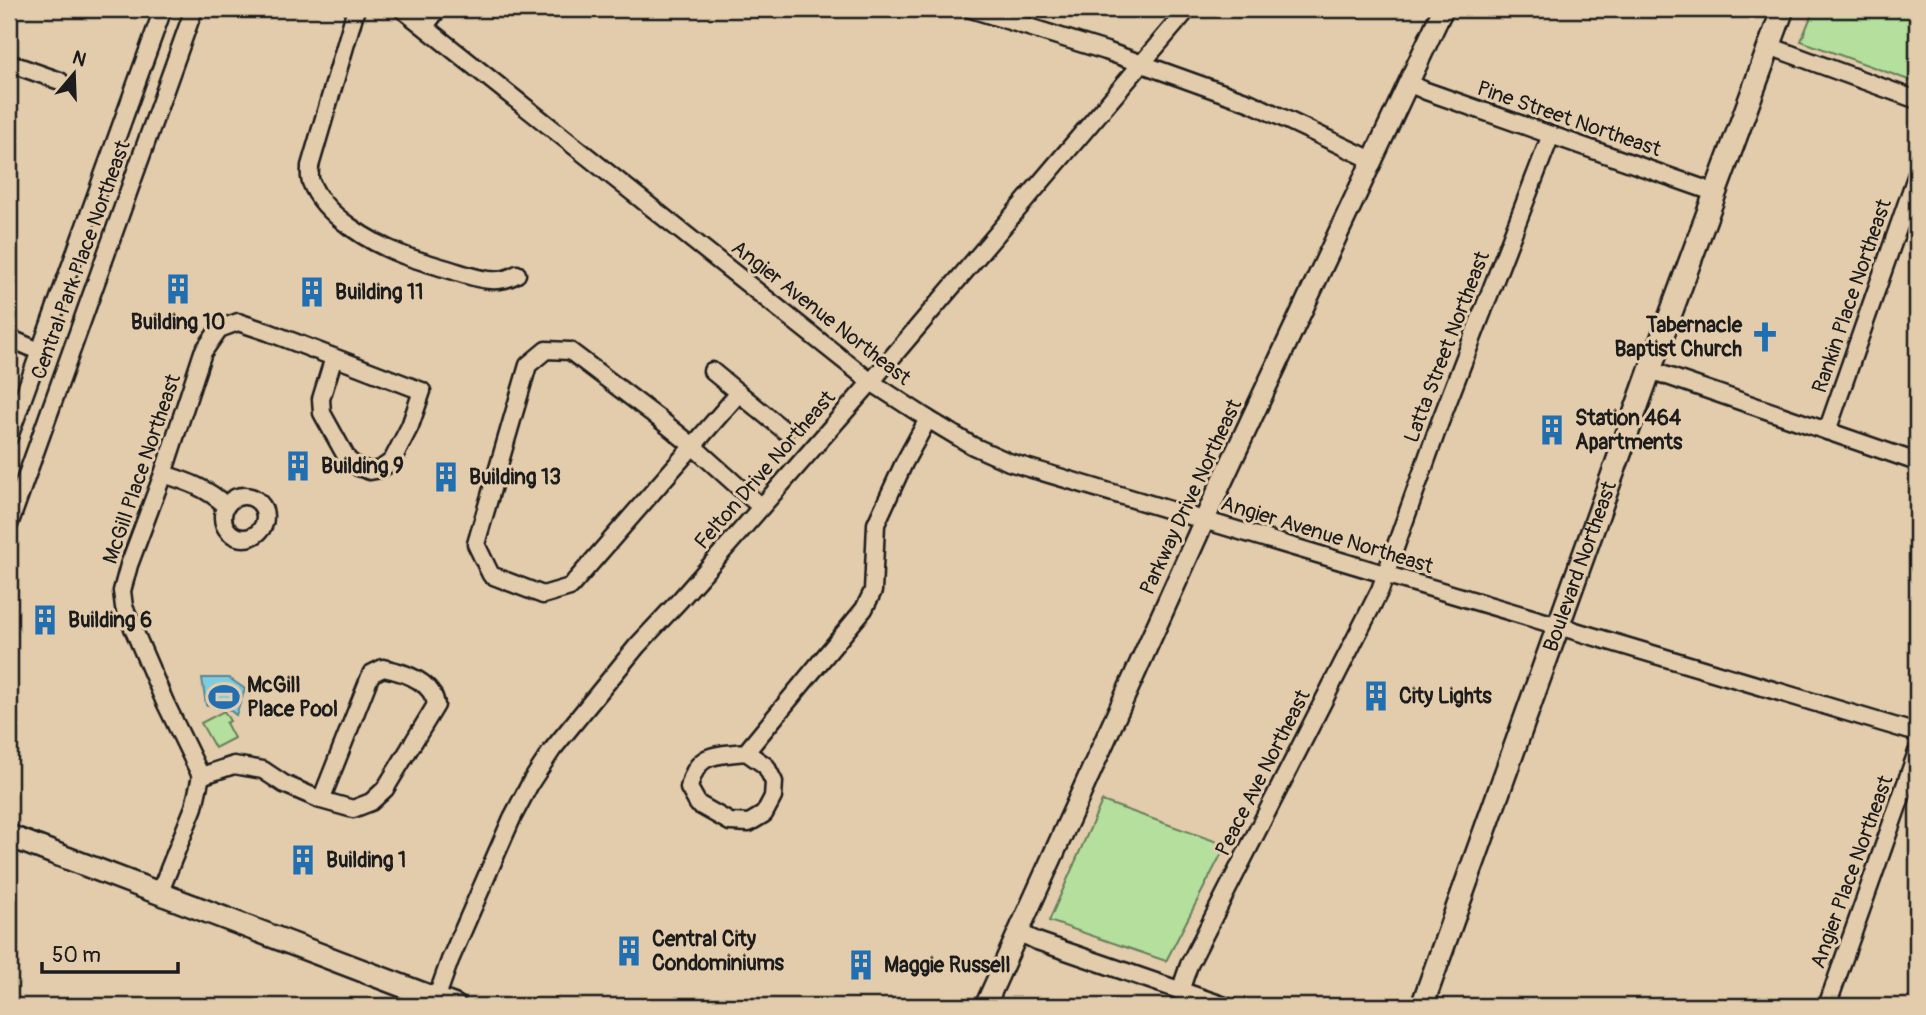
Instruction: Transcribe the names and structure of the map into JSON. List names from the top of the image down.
{
  "streets": {
    "main road": ["Boulevard Northeast"],
    "street": [
      "Pine Street Northeast",
      "Central Park Place Northeast",
      "Rankin Place Northeast",
      "Angier Avenue Northeast",
      "Latta Street Northeast",
      "McGill Place Northeast",
      "Felton Drive Northeast",
      "Parkway Drive Northeast",
      "Peace Ave Northeast",
      "Angier Place Northeast"
    ]
  },
  "crossings": [
    ["Pine Street Northeast", "Latta Street Northeast"],
    ["Pine Street Northeast", "Parkway Drive Northeast"],
    ["Pine Street Northeast", "Boulevard Northeast"],
    ["Angier Avenue Northeast", "Latta Street Northeast"],
    ["Angier Avenue Northeast", "Felton Drive Northeast"],
    ["Angier Avenue Northeast", "Parkway Drive Northeast"],
    ["Angier Avenue Northeast", "Boulevard Northeast"],
    ["Angier Avenue Northeast", "Peace Ave Northeast"],
    ["Latta Street Northeast", "Peace Ave Northeast"]
  ],
  "places": {
    "building": [
      "Building 10",
      "Building 11",
      "Station 464 Apartments",
      "Building 9",
      "Building 13",
      "Building 6",
      "City Lights",
      "Building 1",
      "Central City Condominiums",
      "Maggie Russell"
    ],
    "church": ["Tabernacle Baptist Church"],
    "sports": ["McGill Place Pool"]
  },
  "scale_bar": "50 m",
  "north": "top"
}
